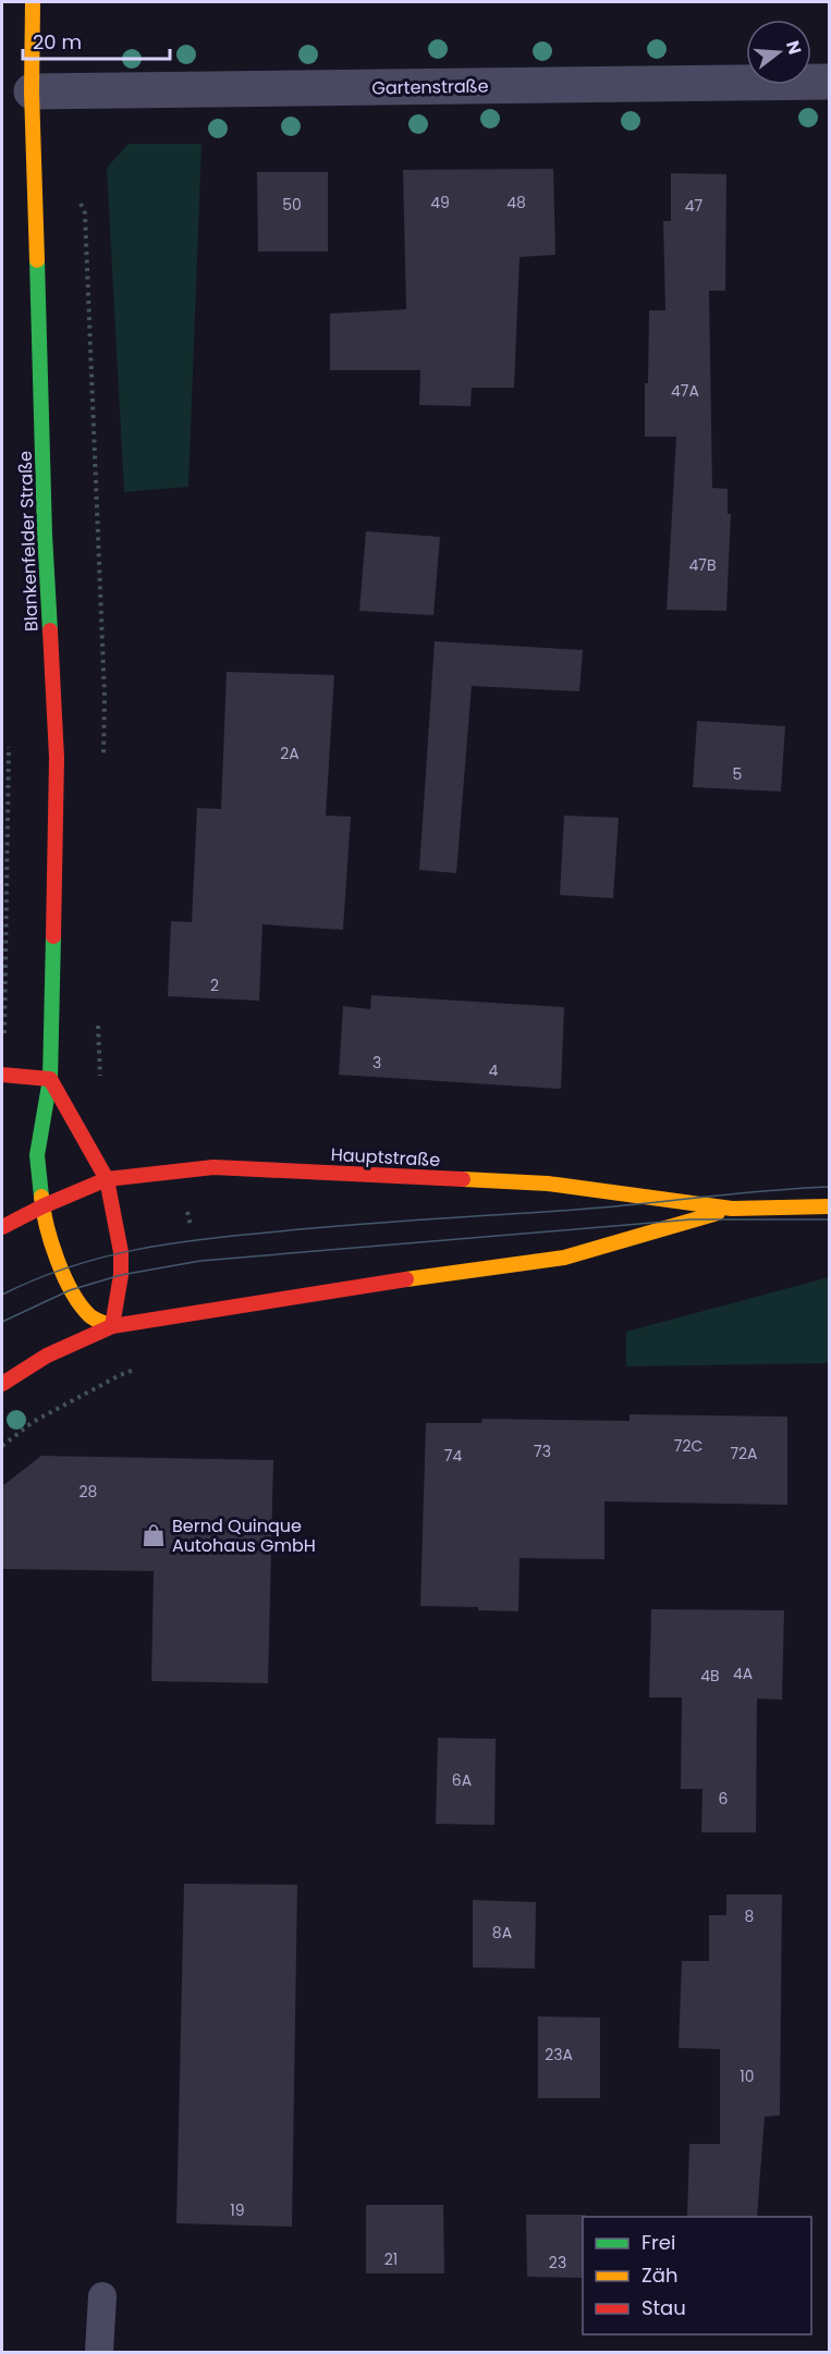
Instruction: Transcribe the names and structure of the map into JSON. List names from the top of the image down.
{
  "streets": {
    "street": ["Gartenstraße", "Blankenfelder Straße", "Hauptstraße"]
  },
  "crossings": [
    ["Gartenstraße", "Blankenfelder Straße"],
    ["Blankenfelder Straße", "Hauptstraße"]
  ],
  "places": {
    "shop": ["Bernd Quinque Autohaus GmbH"]
  },
  "house_numbers": [
    "49",
    "48",
    "50",
    "47",
    "47A",
    "47B",
    "2A",
    "5",
    "2",
    "3",
    "4",
    "72C",
    "73",
    "72A",
    "74",
    "28",
    "4A",
    "4B",
    "6A",
    "6",
    "8",
    "8A",
    "23A",
    "10",
    "19",
    "21",
    "23"
  ],
  "legend": ["Frei", "Zäh", "Stau"],
  "scale_bar": "20 m",
  "north": "right"
}
